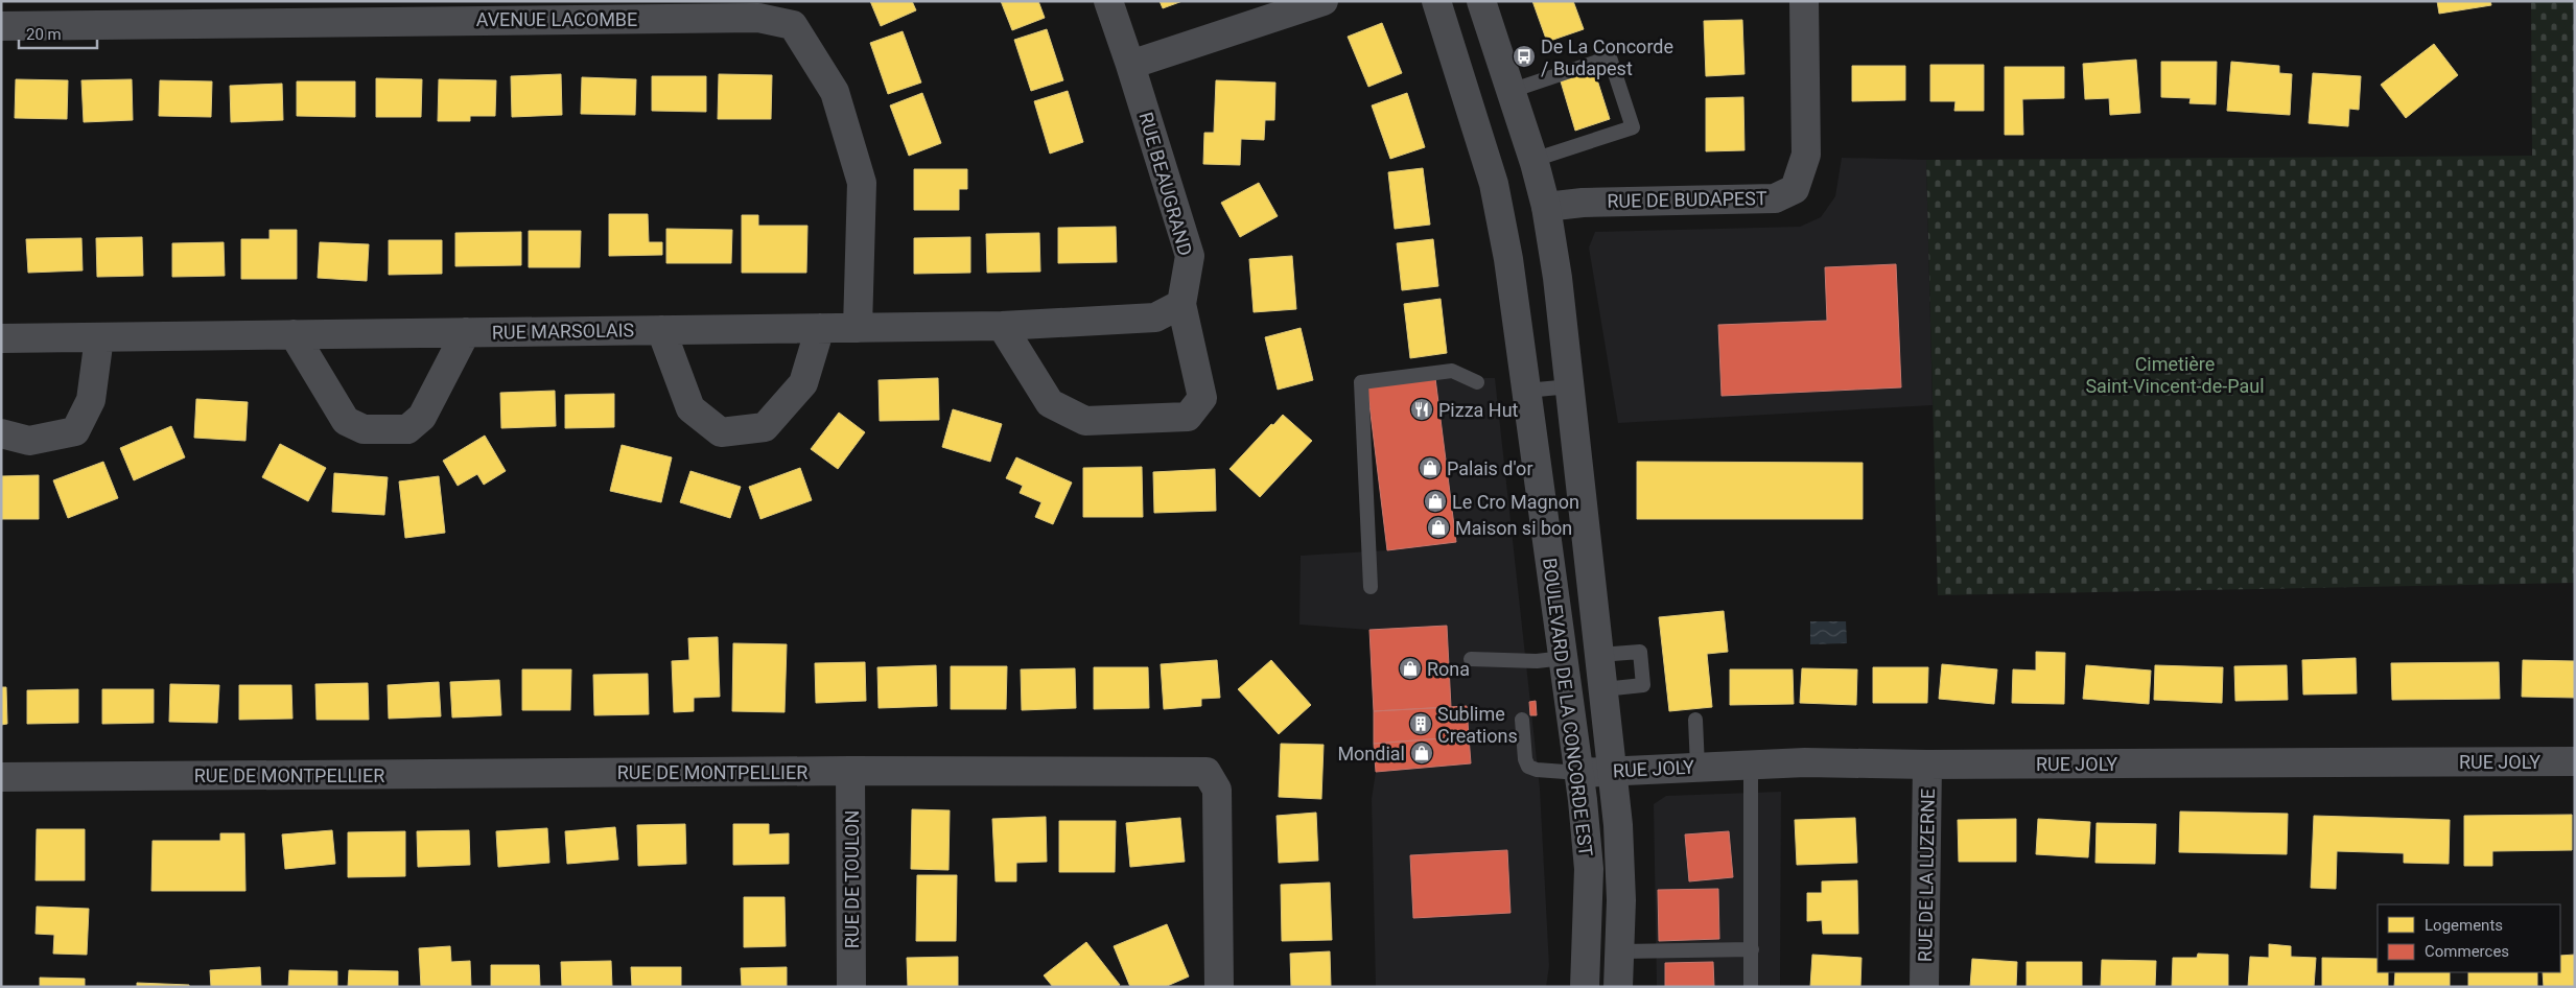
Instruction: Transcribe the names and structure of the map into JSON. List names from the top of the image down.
{
  "streets": {
    "street": [
      "AVENUE LACOMBE",
      "RUE BEAUGRAND",
      "RUE DE BUDAPEST",
      "RUE MARSOLAIS",
      "BOULEVARD DE LA CONCORDE EST",
      "RUE JOLY",
      "RUE DE MONTPELLIER",
      "RUE DE LA LUZERNE",
      "RUE DE TOULON"
    ]
  },
  "crossings": [
    ["AVENUE LACOMBE", "RUE MARSOLAIS"],
    ["RUE BEAUGRAND", "RUE MARSOLAIS"],
    ["RUE DE BUDAPEST", "BOULEVARD DE LA CONCORDE EST"],
    ["BOULEVARD DE LA CONCORDE EST", "RUE JOLY"],
    ["RUE JOLY", "RUE DE LA LUZERNE"],
    ["RUE DE MONTPELLIER", "RUE DE TOULON"]
  ],
  "parks": ["Cimetière Saint-Vincent-de-Paul"],
  "places": {
    "bus stop": ["De La Concorde / Budapest"],
    "restaurant": ["Pizza Hut"],
    "shop": [
      "Palais d'or",
      "Le Cro Magnon",
      "Maison si bon",
      "Rona",
      "Mondial"
    ],
    "building": ["Sublime Creations"]
  },
  "legend": ["Logements", "Commerces"],
  "scale_bar": "20 m"
}
